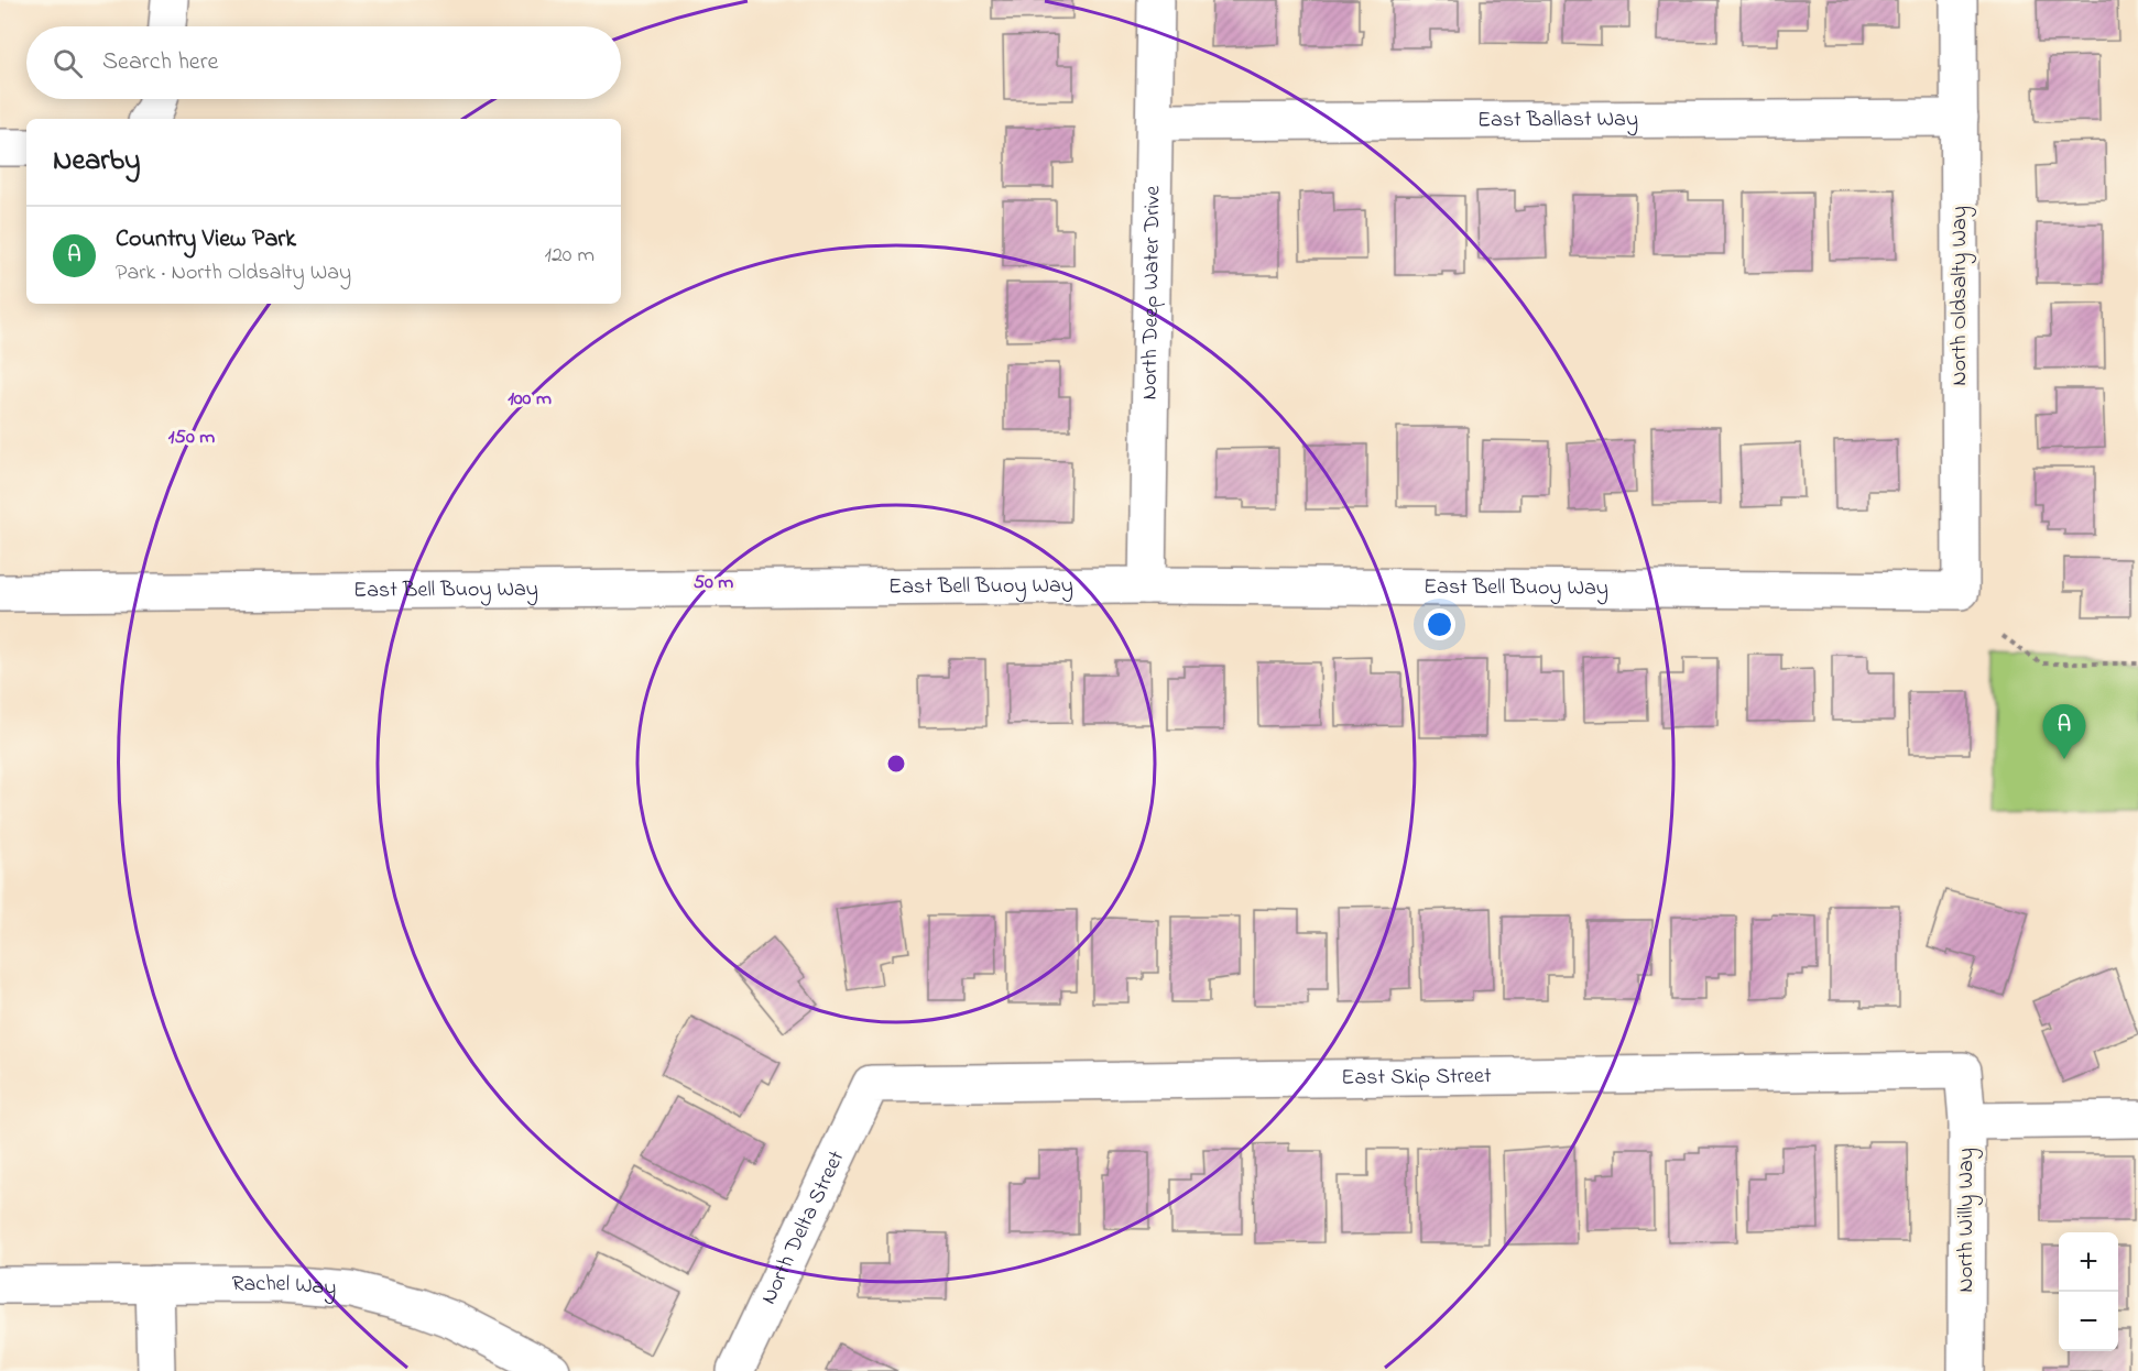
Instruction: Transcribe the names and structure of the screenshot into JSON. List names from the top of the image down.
{
  "streets": {
    "street": [
      "East Ballast Way",
      "North Deep Water Drive",
      "North Oldsalty Way",
      "East Bell Buoy Way",
      "East Skip Street",
      "North Willy Way",
      "North Delta Street",
      "Rachel Way"
    ]
  },
  "crossings": [
    ["East Ballast Way", "North Deep Water Drive"],
    ["East Ballast Way", "North Oldsalty Way"],
    ["North Deep Water Drive", "East Bell Buoy Way"],
    ["North Oldsalty Way", "East Bell Buoy Way"],
    ["East Skip Street", "North Willy Way"],
    ["East Skip Street", "North Delta Street"]
  ],
  "page": {
    "search": "Search here",
    "heading": "Nearby",
    "list": [
      {
        "mark": "A",
        "name": "Country View Park",
        "note": "Park · North Oldsalty Way",
        "value": "120 m"
      }
    ],
    "pins": "A",
    "map_buttons": ["+", "−"]
  },
  "rings": ["100 m", "150 m", "50 m"]
}
